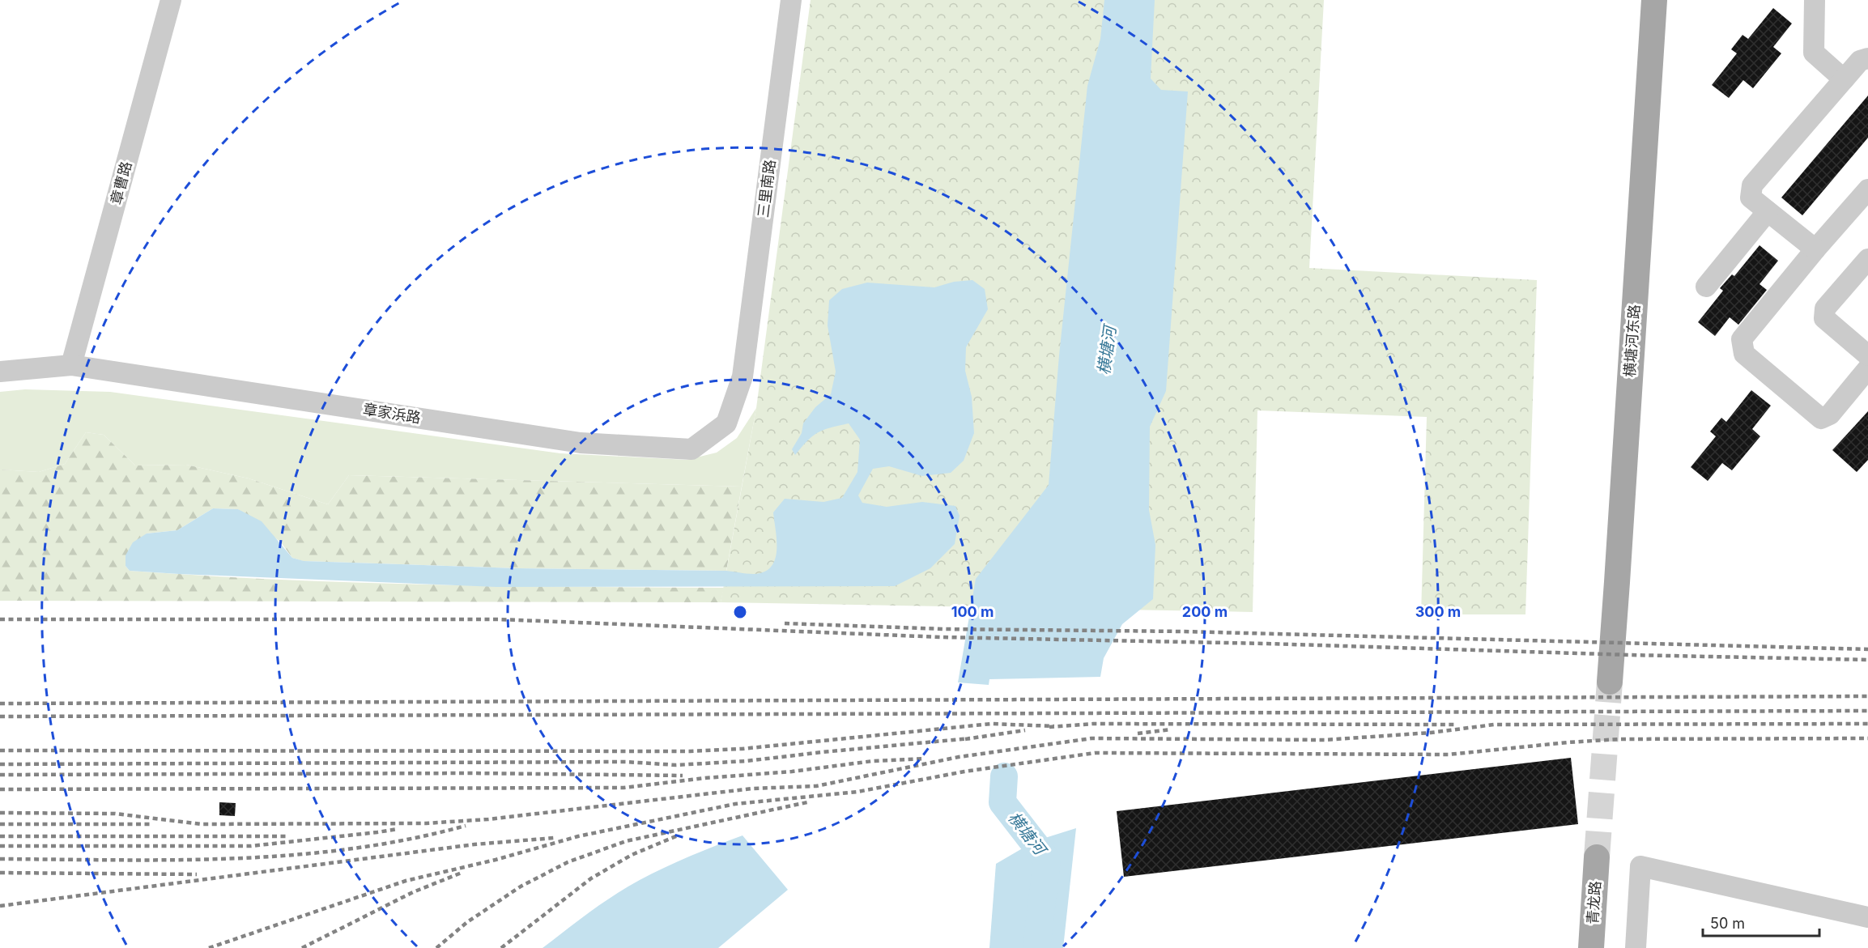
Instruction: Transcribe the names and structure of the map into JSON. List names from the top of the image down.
{
  "streets": {
    "main road": ["横塘河东路", "青龙路"],
    "street": ["章曹路", "三里南路", "章家浜路"]
  },
  "crossings": [
    ["章曹路", "章家浜路"],
    ["三里南路", "章家浜路"]
  ],
  "water": ["横塘河"],
  "scale_bar": "50 m",
  "rings": ["100 m", "200 m", "300 m"]
}
